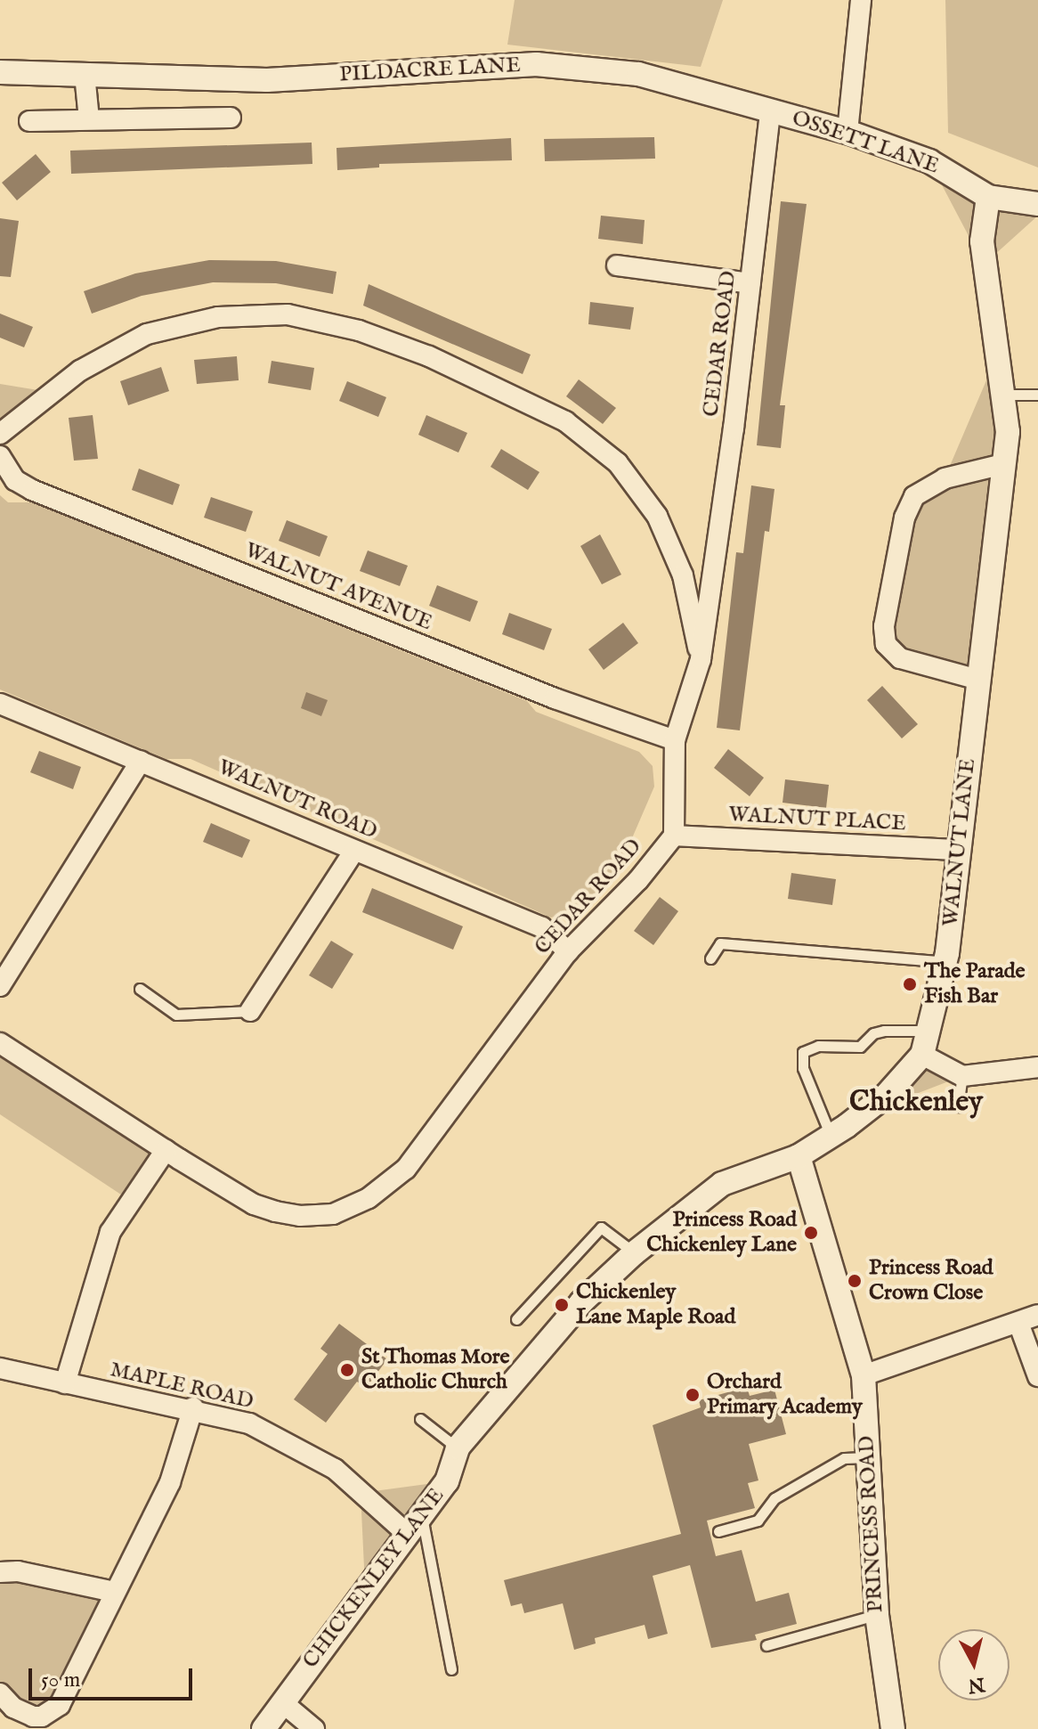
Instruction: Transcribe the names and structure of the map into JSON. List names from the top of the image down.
{
  "streets": {
    "street": [
      "PILDACRE LANE",
      "OSSETT LANE",
      "CEDAR ROAD",
      "WALNUT AVENUE",
      "WALNUT ROAD",
      "WALNUT PLACE",
      "WALNUT LANE",
      "MAPLE ROAD",
      "PRINCESS ROAD",
      "CHICKENLEY LANE"
    ]
  },
  "crossings": [
    ["PILDACRE LANE", "OSSETT LANE"],
    ["PILDACRE LANE", "CEDAR ROAD"],
    ["OSSETT LANE", "CEDAR ROAD"],
    ["OSSETT LANE", "WALNUT LANE"],
    ["CEDAR ROAD", "WALNUT AVENUE"],
    ["CEDAR ROAD", "WALNUT ROAD"],
    ["CEDAR ROAD", "WALNUT PLACE"],
    ["WALNUT PLACE", "WALNUT LANE"],
    ["WALNUT LANE", "PRINCESS ROAD"],
    ["WALNUT LANE", "CHICKENLEY LANE"],
    ["MAPLE ROAD", "CHICKENLEY LANE"],
    ["PRINCESS ROAD", "CHICKENLEY LANE"]
  ],
  "districts": ["Chickenley"],
  "places": [
    "The Parade Fish Bar",
    "Princess Road Chickenley Lane",
    "Princess Road Crown Close",
    "Chickenley Lane Maple Road",
    "St Thomas More Catholic Church",
    "Orchard Primary Academy"
  ],
  "scale_bar": "50 m",
  "north": "bottom"
}
